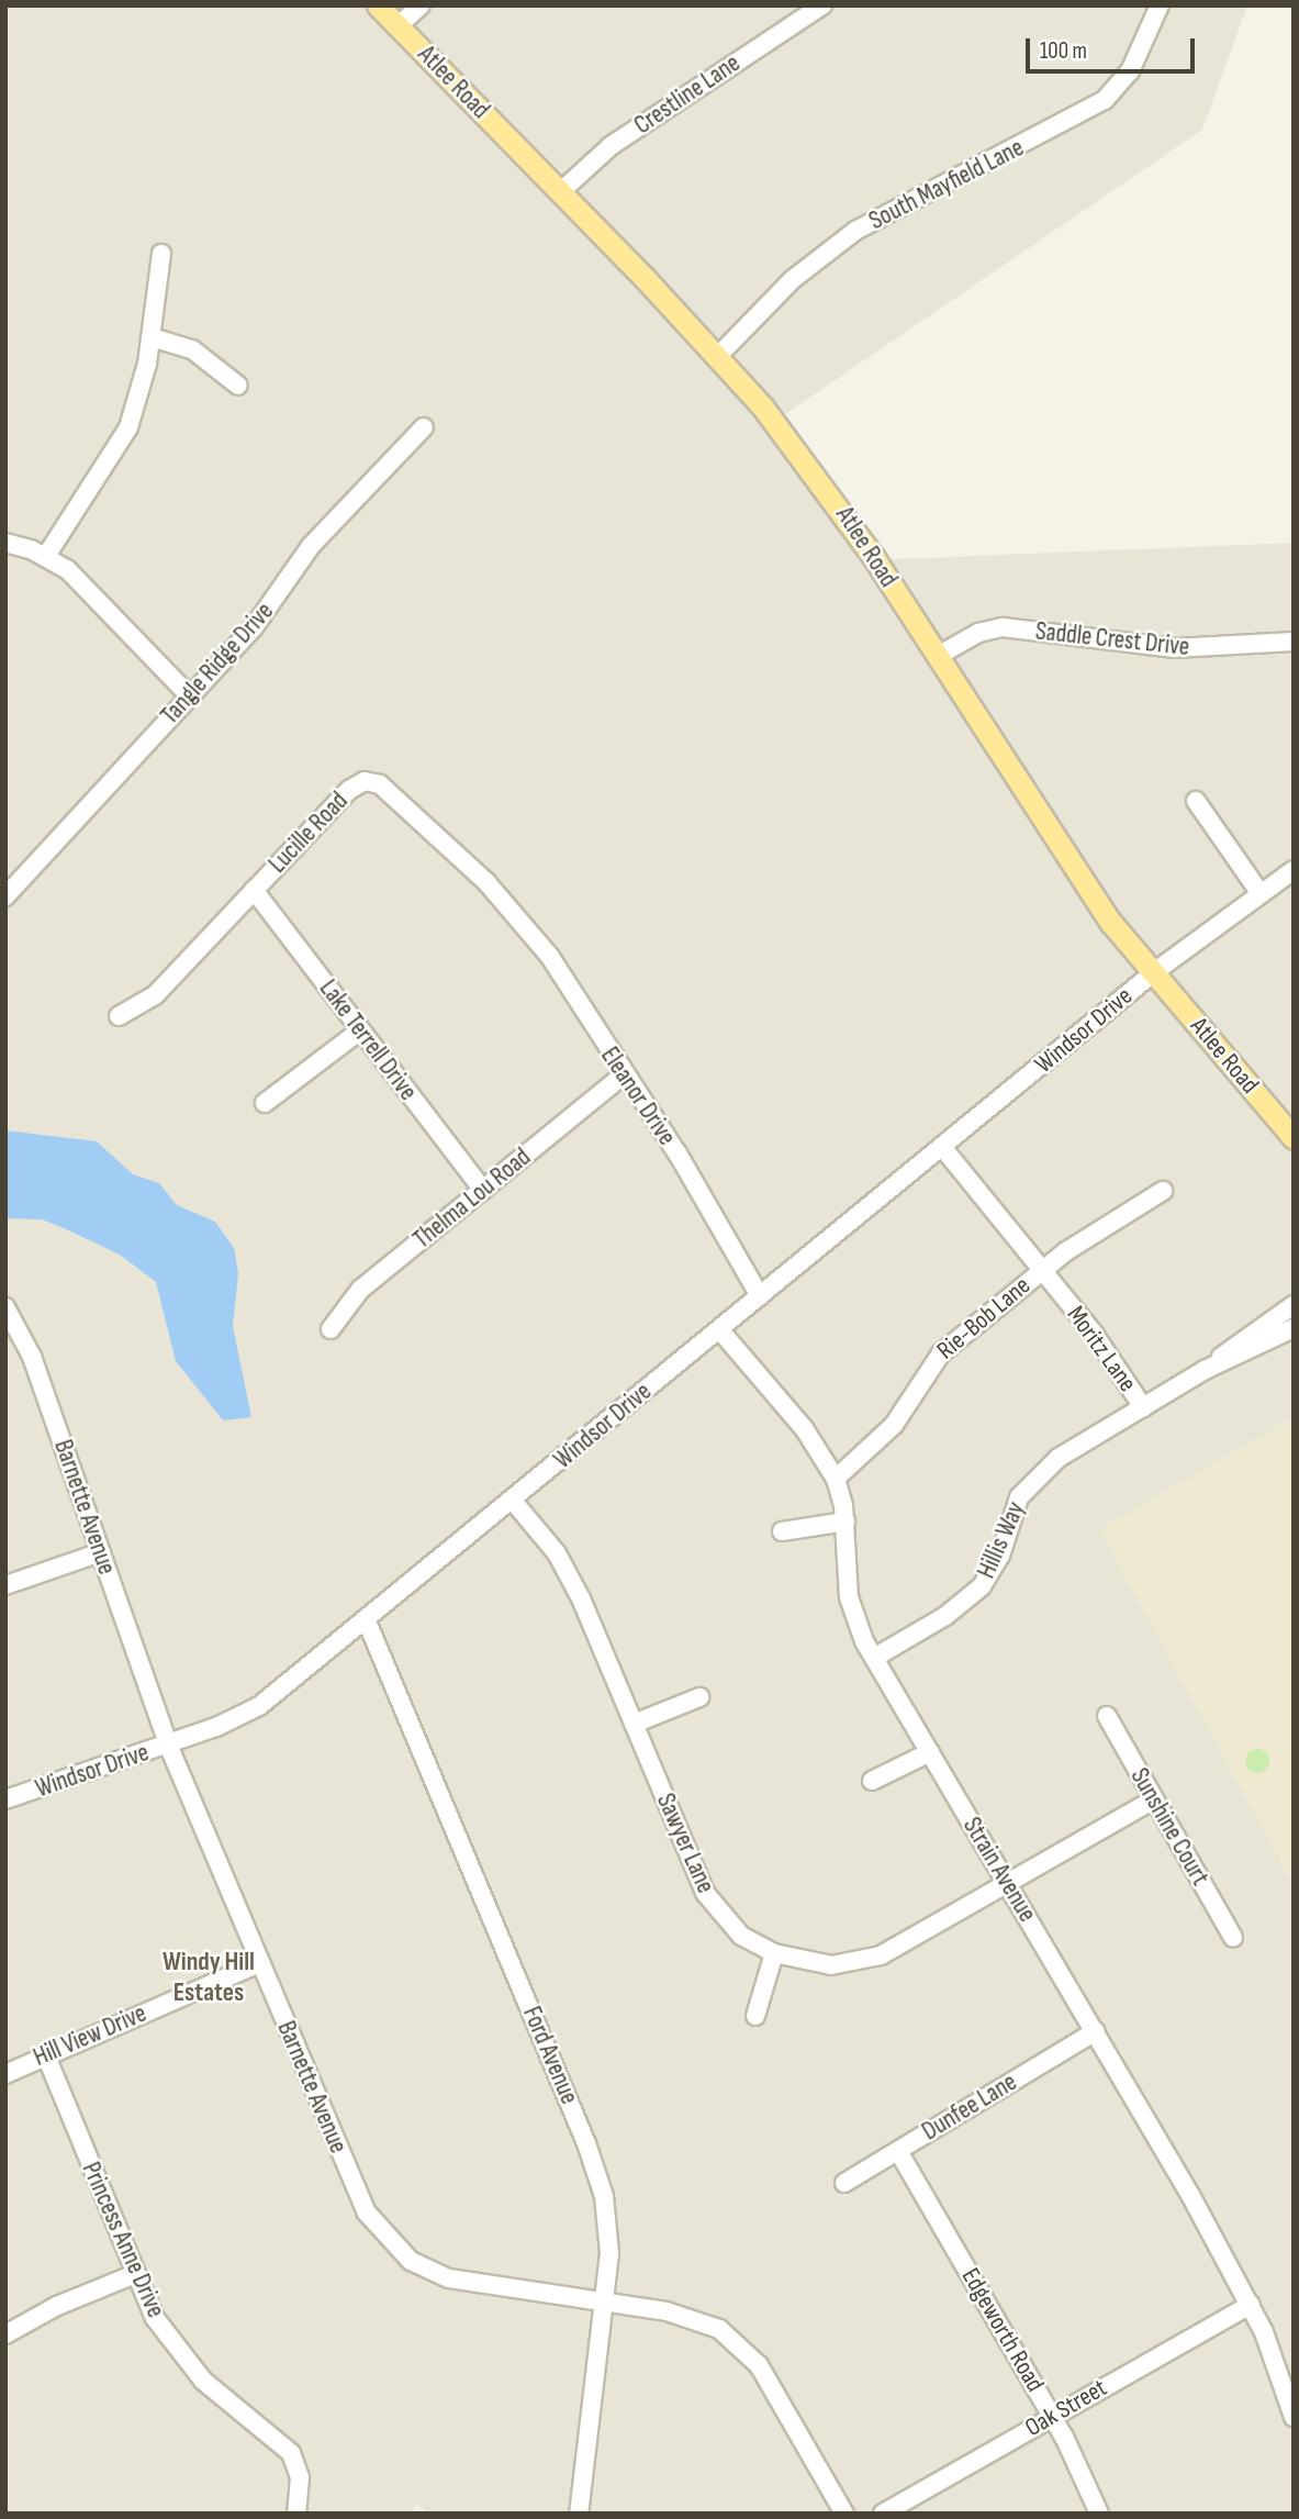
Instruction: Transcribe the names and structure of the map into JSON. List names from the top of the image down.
{
  "streets": {
    "main road": ["Atlee Road"],
    "street": [
      "Crestline Lane",
      "South Mayfield Lane",
      "Saddle Crest Drive",
      "Tangle Ridge Drive",
      "Lucille Road",
      "Windsor Drive",
      "Lake Terrell Drive",
      "Eleanor Drive",
      "Thelma Lou Road",
      "Rie-Bob Lane",
      "Moritz Lane",
      "Barnette Avenue",
      "Hillis Way",
      "Sunshine Court",
      "Sawyer Lane",
      "Strain Avenue",
      "Hill View Drive",
      "Ford Avenue",
      "Dunfee Lane",
      "Princess Anne Drive",
      "Edgeworth Road",
      "Oak Street"
    ]
  },
  "crossings": [
    ["Atlee Road", "Crestline Lane"],
    ["Atlee Road", "South Mayfield Lane"],
    ["Atlee Road", "Saddle Crest Drive"],
    ["Atlee Road", "Windsor Drive"],
    ["Lucille Road", "Lake Terrell Drive"],
    ["Lucille Road", "Eleanor Drive"],
    ["Windsor Drive", "Eleanor Drive"],
    ["Windsor Drive", "Moritz Lane"],
    ["Windsor Drive", "Barnette Avenue"],
    ["Windsor Drive", "Sawyer Lane"],
    ["Windsor Drive", "Strain Avenue"],
    ["Windsor Drive", "Ford Avenue"],
    ["Lake Terrell Drive", "Thelma Lou Road"],
    ["Eleanor Drive", "Thelma Lou Road"],
    ["Rie-Bob Lane", "Moritz Lane"],
    ["Rie-Bob Lane", "Strain Avenue"],
    ["Moritz Lane", "Hillis Way"],
    ["Barnette Avenue", "Hill View Drive"],
    ["Barnette Avenue", "Ford Avenue"],
    ["Hillis Way", "Strain Avenue"],
    ["Sunshine Court", "Sawyer Lane"],
    ["Sawyer Lane", "Strain Avenue"],
    ["Strain Avenue", "Dunfee Lane"],
    ["Strain Avenue", "Oak Street"],
    ["Hill View Drive", "Princess Anne Drive"],
    ["Dunfee Lane", "Edgeworth Road"],
    ["Edgeworth Road", "Oak Street"]
  ],
  "districts": ["Windy Hill Estates"],
  "scale_bar": "100 m"
}
